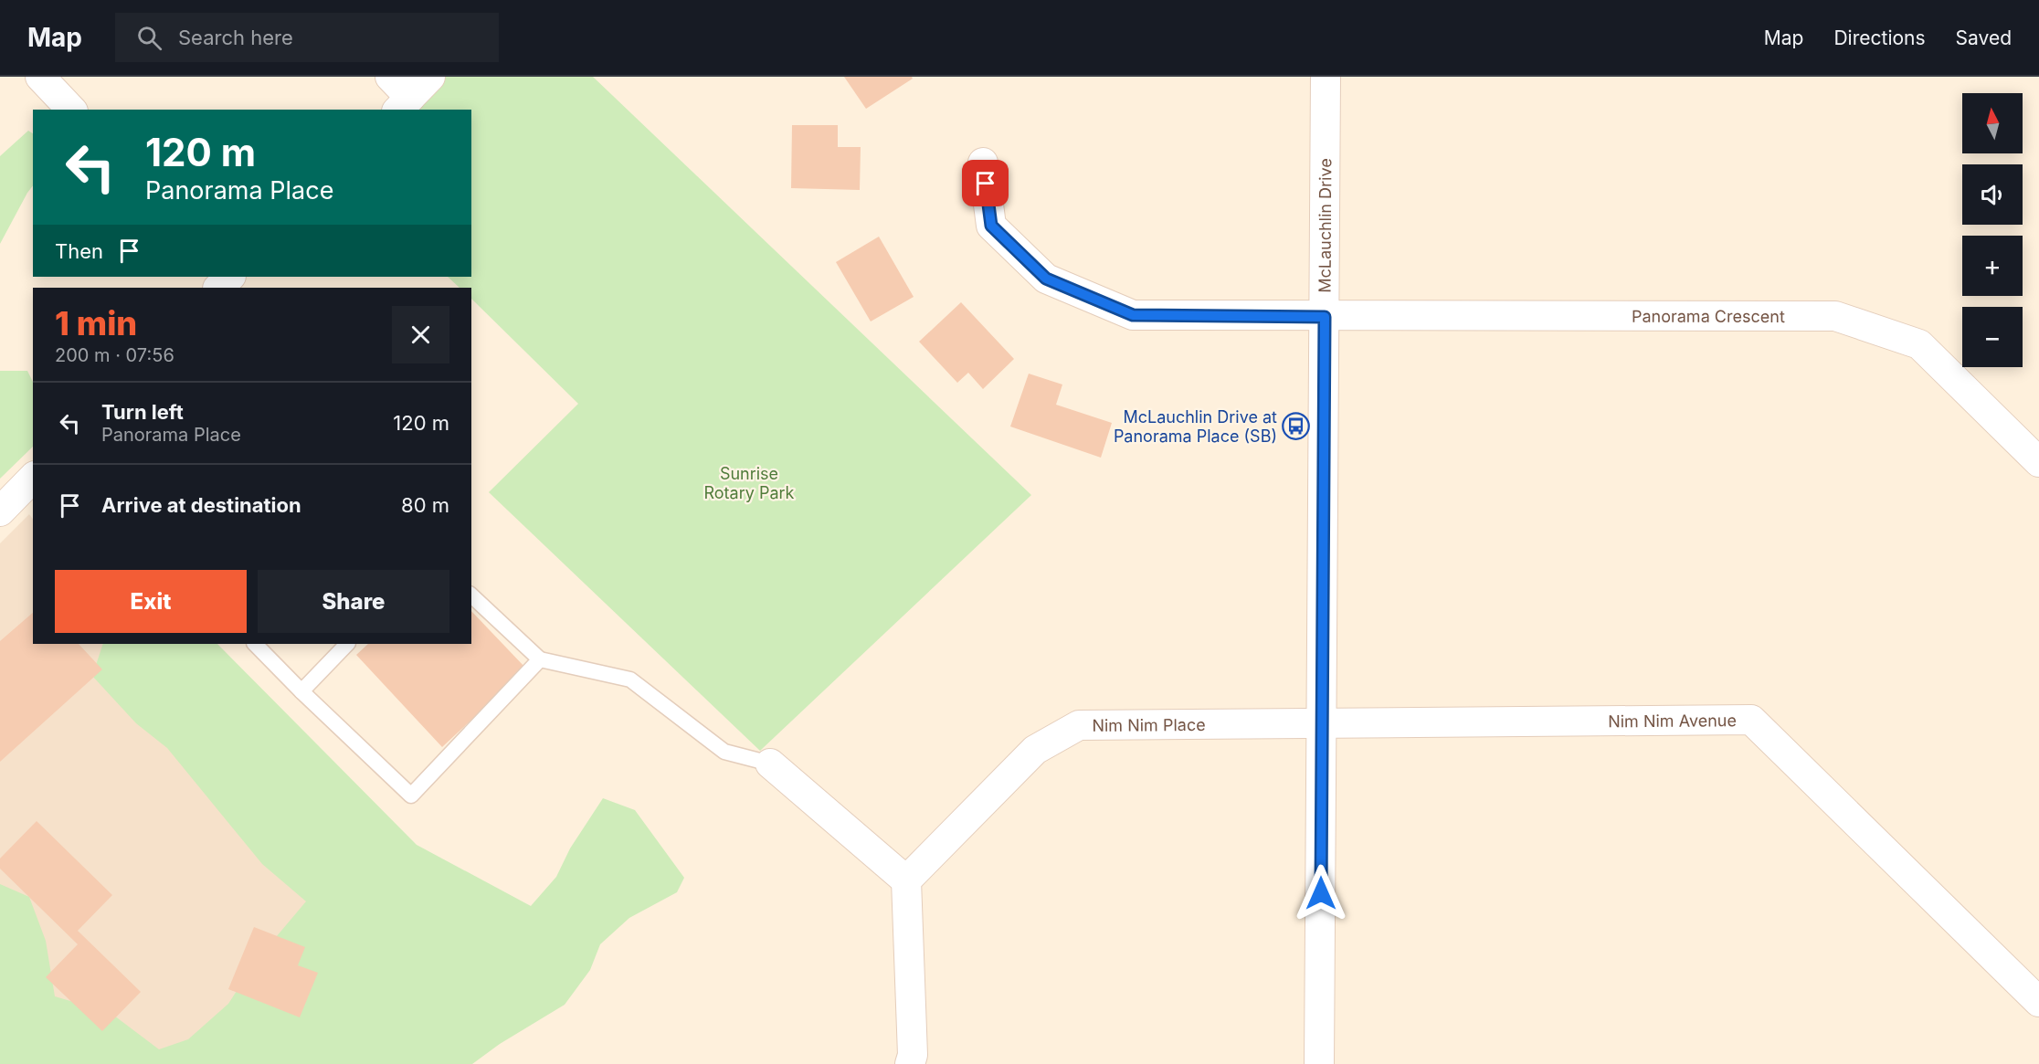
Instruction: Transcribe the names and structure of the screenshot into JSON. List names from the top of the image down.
{
  "streets": {
    "street": [
      "McLauchlin Drive",
      "Panorama Crescent",
      "Nim Nim Avenue",
      "Nim Nim Place"
    ]
  },
  "crossings": [
    ["McLauchlin Drive", "Panorama Crescent"],
    ["McLauchlin Drive", "Nim Nim Avenue"],
    ["McLauchlin Drive", "Nim Nim Place"],
    ["Nim Nim Avenue", "Nim Nim Place"]
  ],
  "parks": ["Sunrise Rotary Park"],
  "places": {
    "bus stop": ["McLauchlin Drive at Panorama Place (SB)"]
  },
  "north": "top",
  "page": {
    "header": "Map",
    "search": "Search here",
    "nav": ["Map", "Directions", "Saved"],
    "map_buttons": ["+", "−"],
    "turn": ["120 m", "Panorama Place"],
    "then": "Then",
    "heading": ["1 min", "200 m · 07:56"],
    "list": [
      {
        "name": "Turn left",
        "note": "Panorama Place",
        "value": "120 m"
      },
      {
        "name": "Arrive at destination",
        "value": "80 m"
      }
    ],
    "buttons": ["Exit", "Share"]
  }
}
